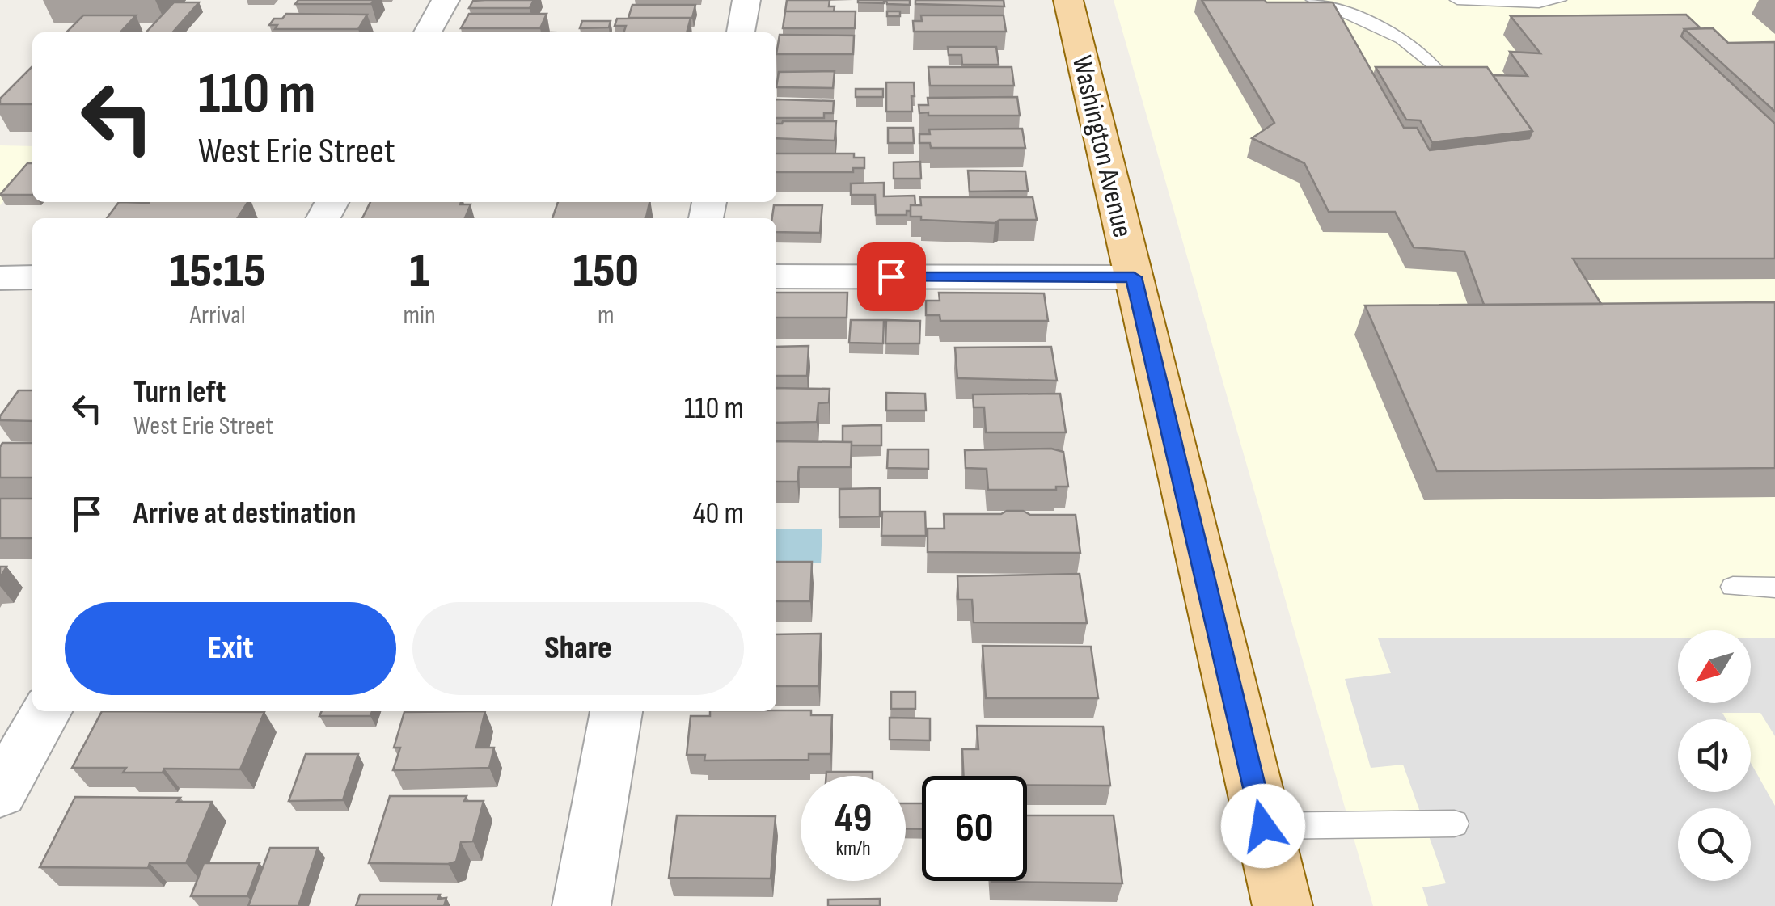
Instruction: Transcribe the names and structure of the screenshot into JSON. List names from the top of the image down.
{
  "streets": {
    "main road": ["Washington Avenue"]
  },
  "north": "bottom left",
  "page": {
    "turn": ["110 m", "West Erie Street"],
    "eta": [
      "15:15",
      "Arrival",
      "1",
      "min",
      "150",
      "m"
    ],
    "list": [
      {
        "name": "Turn left",
        "note": "West Erie Street",
        "value": "110 m"
      },
      {
        "name": "Arrive at destination",
        "value": "40 m"
      }
    ],
    "buttons": ["Exit", "Share"],
    "speed": "49 km/h",
    "limit": "60"
  }
}
